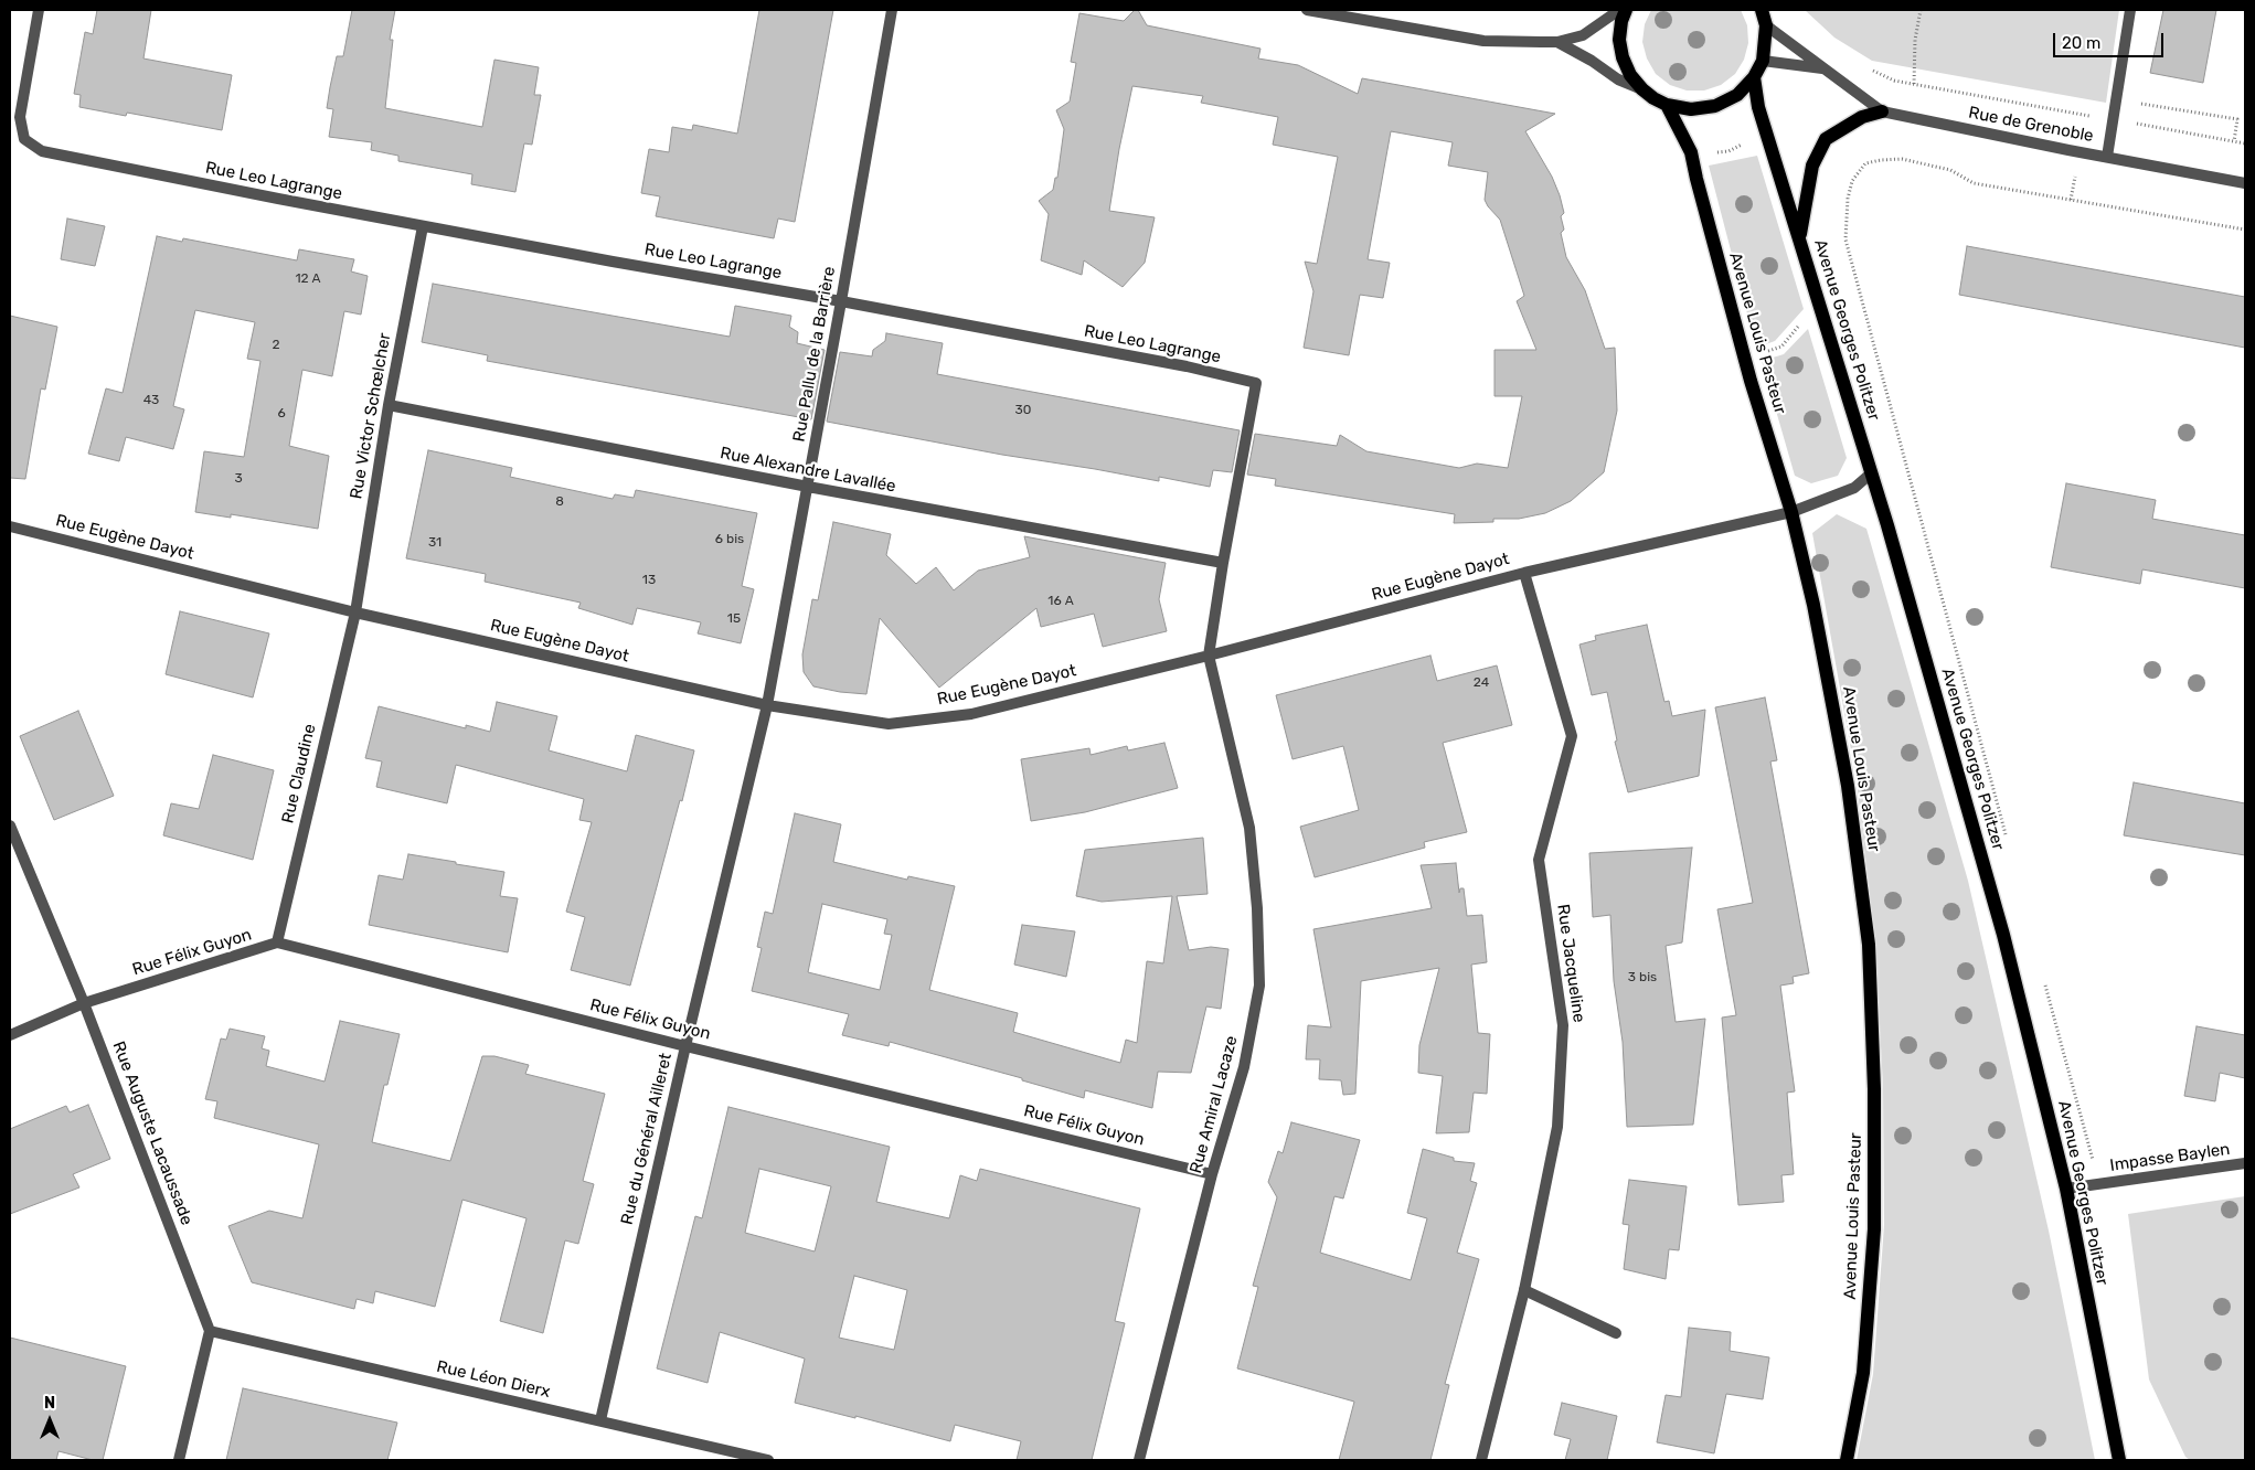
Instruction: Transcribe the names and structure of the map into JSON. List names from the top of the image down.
{
  "streets": {
    "main road": ["Avenue Georges Politzer", "Avenue Louis Pasteur"],
    "street": [
      "Rue de Grenoble",
      "Rue Leo Lagrange",
      "Rue Pallu de la Barrière",
      "Rue Victor Schœlcher",
      "Rue Alexandre Lavallée",
      "Rue Eugène Dayot",
      "Rue Claudine",
      "Rue Félix Guyon",
      "Rue Jacqueline",
      "Rue Amiral Lacaze",
      "Rue Auguste Lacaussade",
      "Rue du Général Ailleret",
      "Impasse Baylen",
      "Rue Léon Dierx"
    ]
  },
  "crossings": [
    ["Rue Leo Lagrange", "Rue Pallu de la Barrière"],
    ["Rue Leo Lagrange", "Rue Victor Schœlcher"],
    ["Rue Leo Lagrange", "Rue Alexandre Lavallée"],
    ["Rue Leo Lagrange", "Rue Eugène Dayot"],
    ["Rue Leo Lagrange", "Rue Amiral Lacaze"],
    ["Avenue Georges Politzer", "Rue Eugène Dayot"],
    ["Avenue Georges Politzer", "Impasse Baylen"],
    ["Avenue Louis Pasteur", "Rue Eugène Dayot"],
    ["Rue Pallu de la Barrière", "Rue Alexandre Lavallée"],
    ["Rue Pallu de la Barrière", "Rue Eugène Dayot"],
    ["Rue Pallu de la Barrière", "Rue du Général Ailleret"],
    ["Rue Victor Schœlcher", "Rue Alexandre Lavallée"],
    ["Rue Victor Schœlcher", "Rue Eugène Dayot"],
    ["Rue Victor Schœlcher", "Rue Claudine"],
    ["Rue Eugène Dayot", "Rue Claudine"],
    ["Rue Eugène Dayot", "Rue Jacqueline"],
    ["Rue Eugène Dayot", "Rue Amiral Lacaze"],
    ["Rue Eugène Dayot", "Rue du Général Ailleret"],
    ["Rue Claudine", "Rue Félix Guyon"],
    ["Rue Félix Guyon", "Rue Amiral Lacaze"],
    ["Rue Félix Guyon", "Rue Auguste Lacaussade"],
    ["Rue Félix Guyon", "Rue du Général Ailleret"],
    ["Rue Auguste Lacaussade", "Rue Léon Dierx"],
    ["Rue du Général Ailleret", "Rue Léon Dierx"]
  ],
  "house_numbers": [
    "12 A",
    "2",
    "43",
    "30",
    "6",
    "3",
    "8",
    "6 bis",
    "31",
    "13",
    "16 A",
    "15",
    "24",
    "3 bis"
  ],
  "scale_bar": "20 m",
  "north": "top"
}
